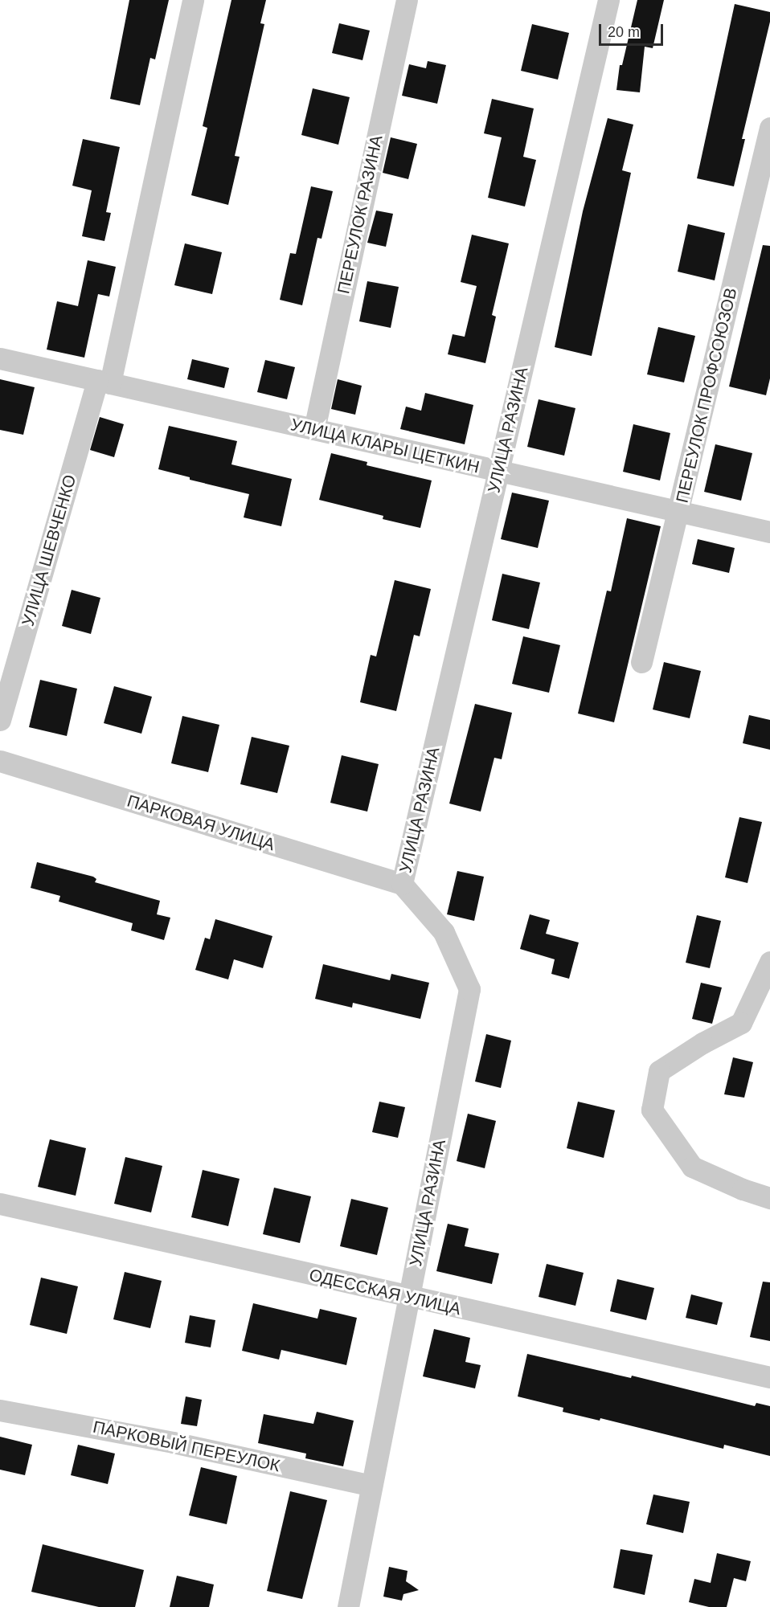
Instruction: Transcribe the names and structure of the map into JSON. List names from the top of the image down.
{
  "streets": {
    "street": [
      "ПЕРЕУЛОК РАЗИНА",
      "ПЕРЕУЛОК ПРОФСОЮЗОВ",
      "УЛИЦА РАЗИНА",
      "УЛИЦА КЛАРЫ ЦЕТКИН",
      "УЛИЦА ШЕВЧЕНКО",
      "ПАРКОВАЯ УЛИЦА",
      "ОДЕССКАЯ УЛИЦА",
      "ПАРКОВЫЙ ПЕРЕУЛОК"
    ]
  },
  "crossings": [
    ["ПЕРЕУЛОК РАЗИНА", "УЛИЦА КЛАРЫ ЦЕТКИН"],
    ["ПЕРЕУЛОК ПРОФСОЮЗОВ", "УЛИЦА КЛАРЫ ЦЕТКИН"],
    ["УЛИЦА РАЗИНА", "УЛИЦА КЛАРЫ ЦЕТКИН"],
    ["УЛИЦА РАЗИНА", "ПАРКОВАЯ УЛИЦА"],
    ["УЛИЦА РАЗИНА", "ОДЕССКАЯ УЛИЦА"],
    ["УЛИЦА РАЗИНА", "ПАРКОВЫЙ ПЕРЕУЛОК"],
    ["УЛИЦА КЛАРЫ ЦЕТКИН", "УЛИЦА ШЕВЧЕНКО"]
  ],
  "scale_bar": "20 m"
}
